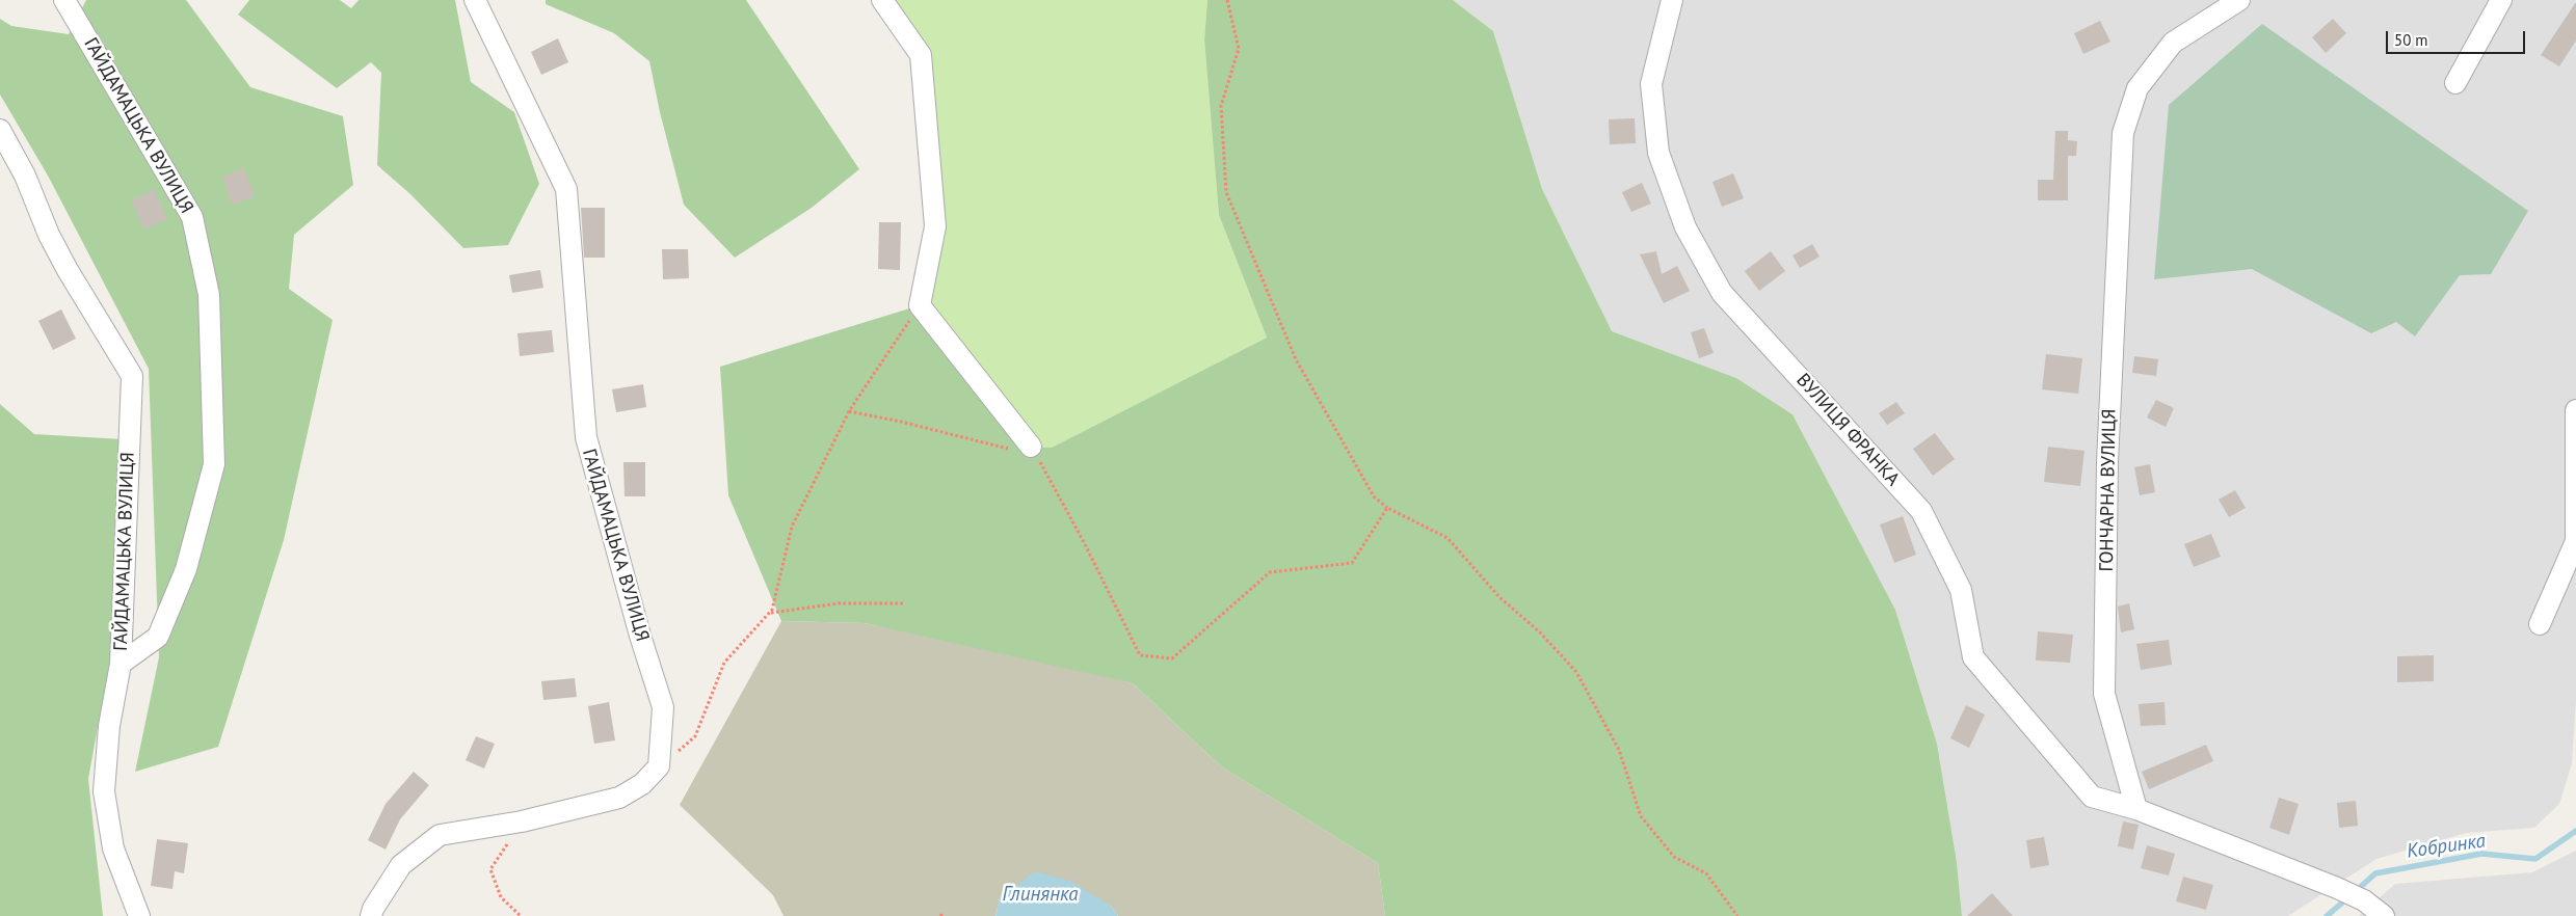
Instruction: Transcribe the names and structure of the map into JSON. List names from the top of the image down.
{
  "streets": {
    "street": ["ГАЙДАМАЦЬКА ВУЛИЦЯ", "ВУЛИЦЯ ФРАНКА", "ГОНЧАРНА ВУЛИЦЯ"]
  },
  "crossings": [
    ["ВУЛИЦЯ ФРАНКА", "ГОНЧАРНА ВУЛИЦЯ"]
  ],
  "water": ["Кобринка", "Глинянка"],
  "scale_bar": "50 m"
}
